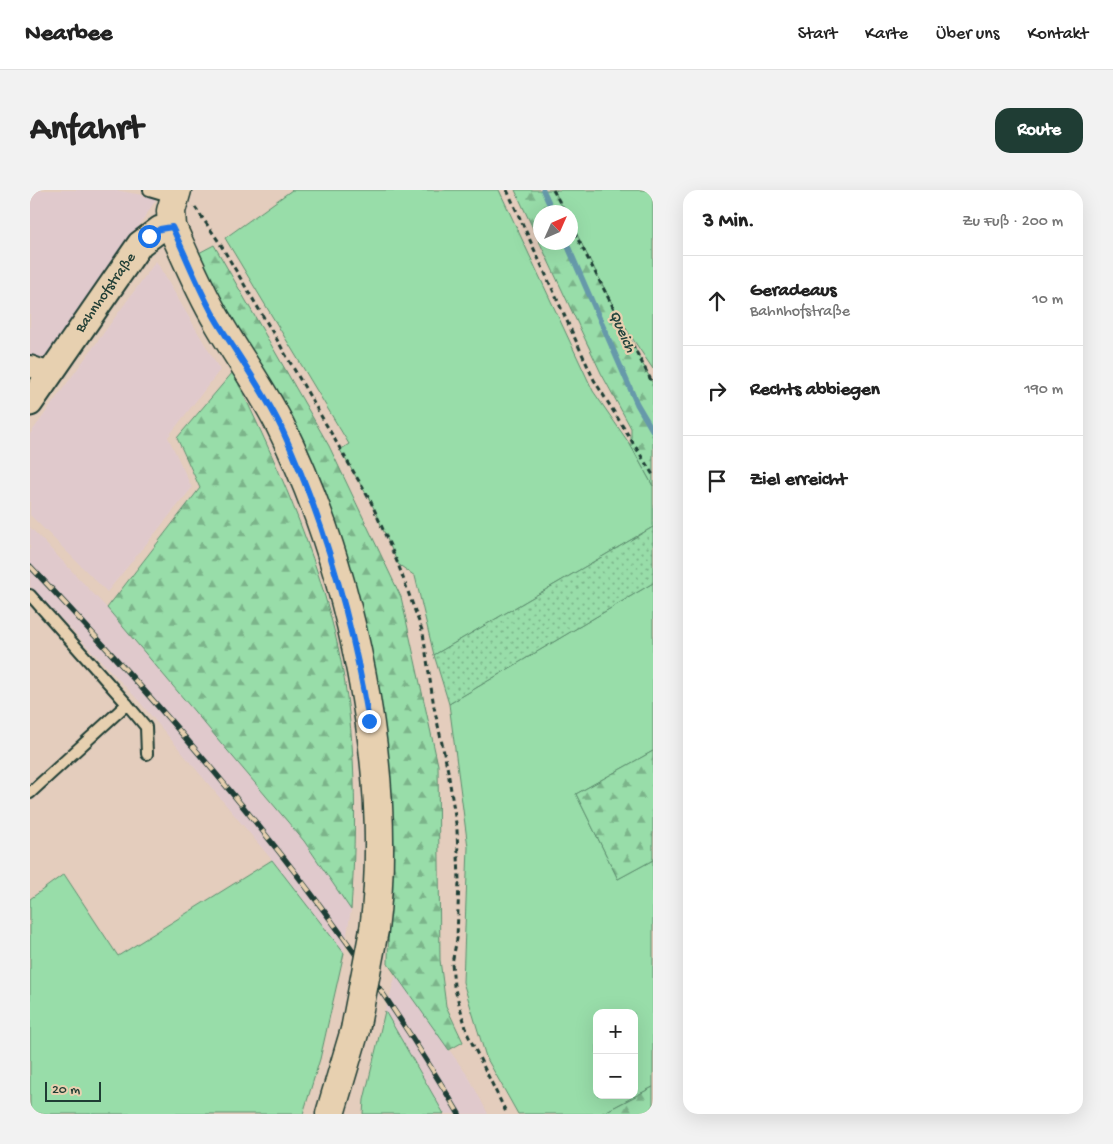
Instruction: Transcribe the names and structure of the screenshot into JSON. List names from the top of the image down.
{
  "streets": {
    "street": ["Bahnhofstraße"]
  },
  "water": ["Queich"],
  "scale_bar": "20 m",
  "north": "top right",
  "page": {
    "header": "Nearbee",
    "nav": [
      "Start",
      "Karte",
      "Über uns",
      "Kontakt"
    ],
    "buttons": "Route",
    "title": "Anfahrt",
    "heading": ["3 Min.", "Zu Fuß · 200 m"],
    "list": [
      ["Geradeaus", "Bahnhofstraße", "10 m"],
      ["Rechts abbiegen", "190 m"],
      "Ziel erreicht"
    ],
    "map_buttons": ["+", "−"],
    "scale": "20 m"
  }
}
